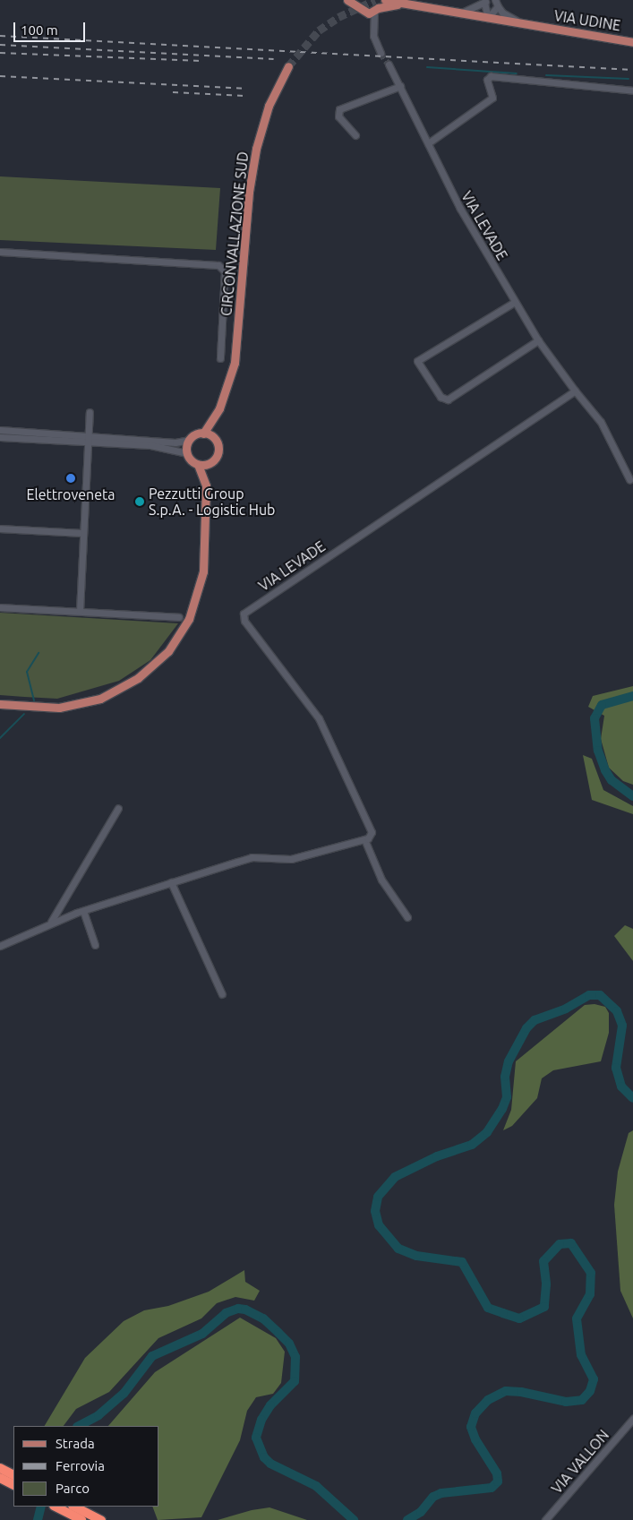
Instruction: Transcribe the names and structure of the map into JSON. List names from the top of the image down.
{
  "streets": {
    "main road": ["VIA UDINE", "CIRCONVALLAZIONE SUD"],
    "street": ["VIA LEVADE", "VIA VALLON"]
  },
  "places": ["Elettroveneta", "Pezzutti Group S.p.A. - Logistic Hub"],
  "legend": ["Strada", "Ferrovia", "Parco"],
  "scale_bar": "100 m"
}
